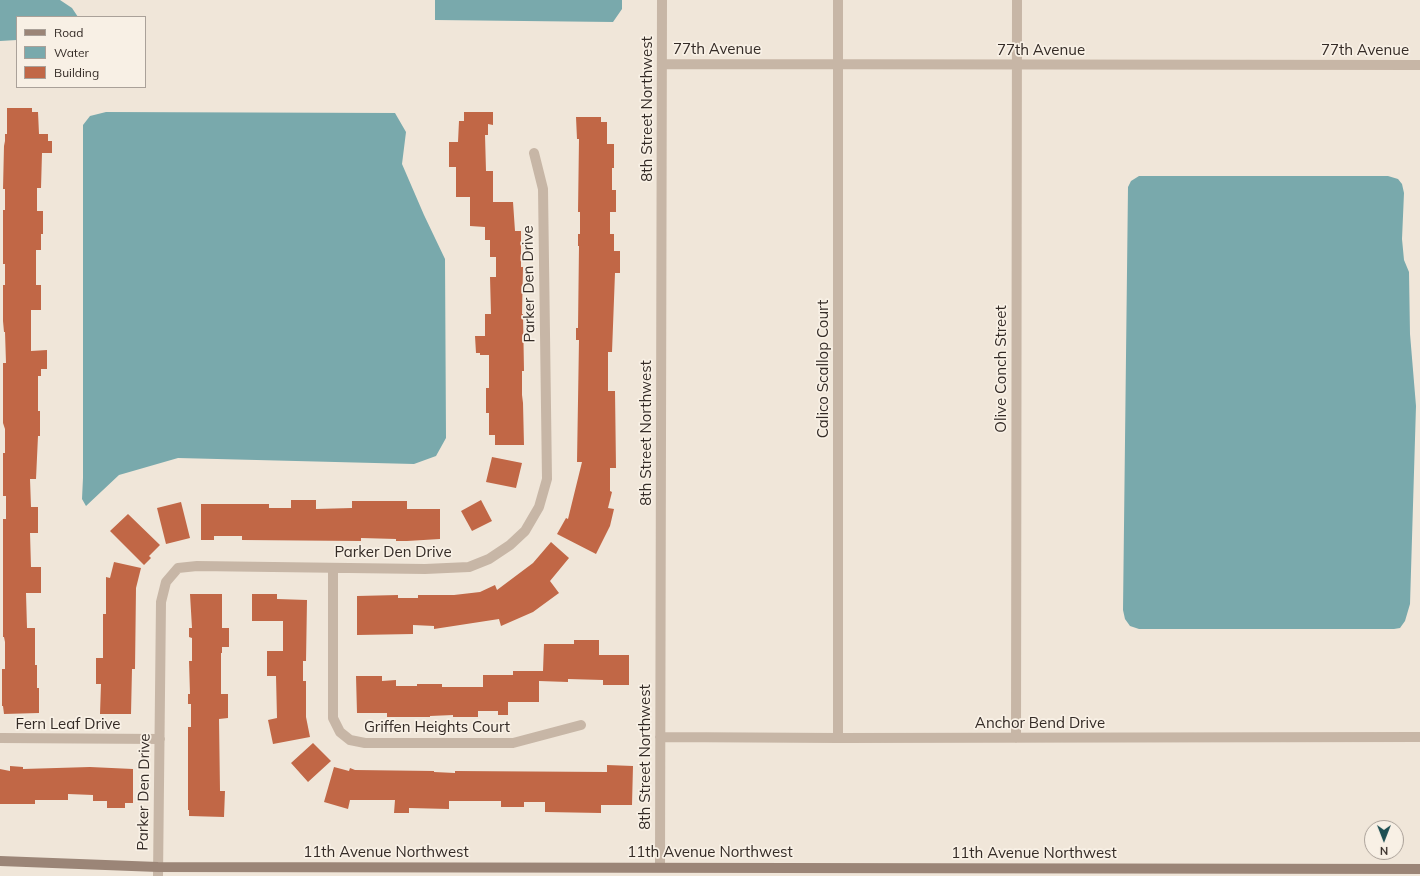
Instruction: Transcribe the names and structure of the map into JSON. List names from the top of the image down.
{
  "streets": {
    "street": [
      "77th Avenue",
      "8th Street Northwest",
      "Parker Den Drive",
      "Calico Scallop Court",
      "Olive Conch Street",
      "Anchor Bend Drive",
      "Fern Leaf Drive",
      "Griffen Heights Court",
      "11th Avenue Northwest"
    ]
  },
  "crossings": [
    ["77th Avenue", "8th Street Northwest"],
    ["77th Avenue", "Calico Scallop Court"],
    ["77th Avenue", "Olive Conch Street"],
    ["8th Street Northwest", "Anchor Bend Drive"],
    ["8th Street Northwest", "11th Avenue Northwest"],
    ["Parker Den Drive", "Fern Leaf Drive"],
    ["Parker Den Drive", "Griffen Heights Court"],
    ["Parker Den Drive", "11th Avenue Northwest"],
    ["Calico Scallop Court", "Anchor Bend Drive"],
    ["Olive Conch Street", "Anchor Bend Drive"]
  ],
  "legend": ["Road", "Water", "Building"],
  "north": "bottom"
}
